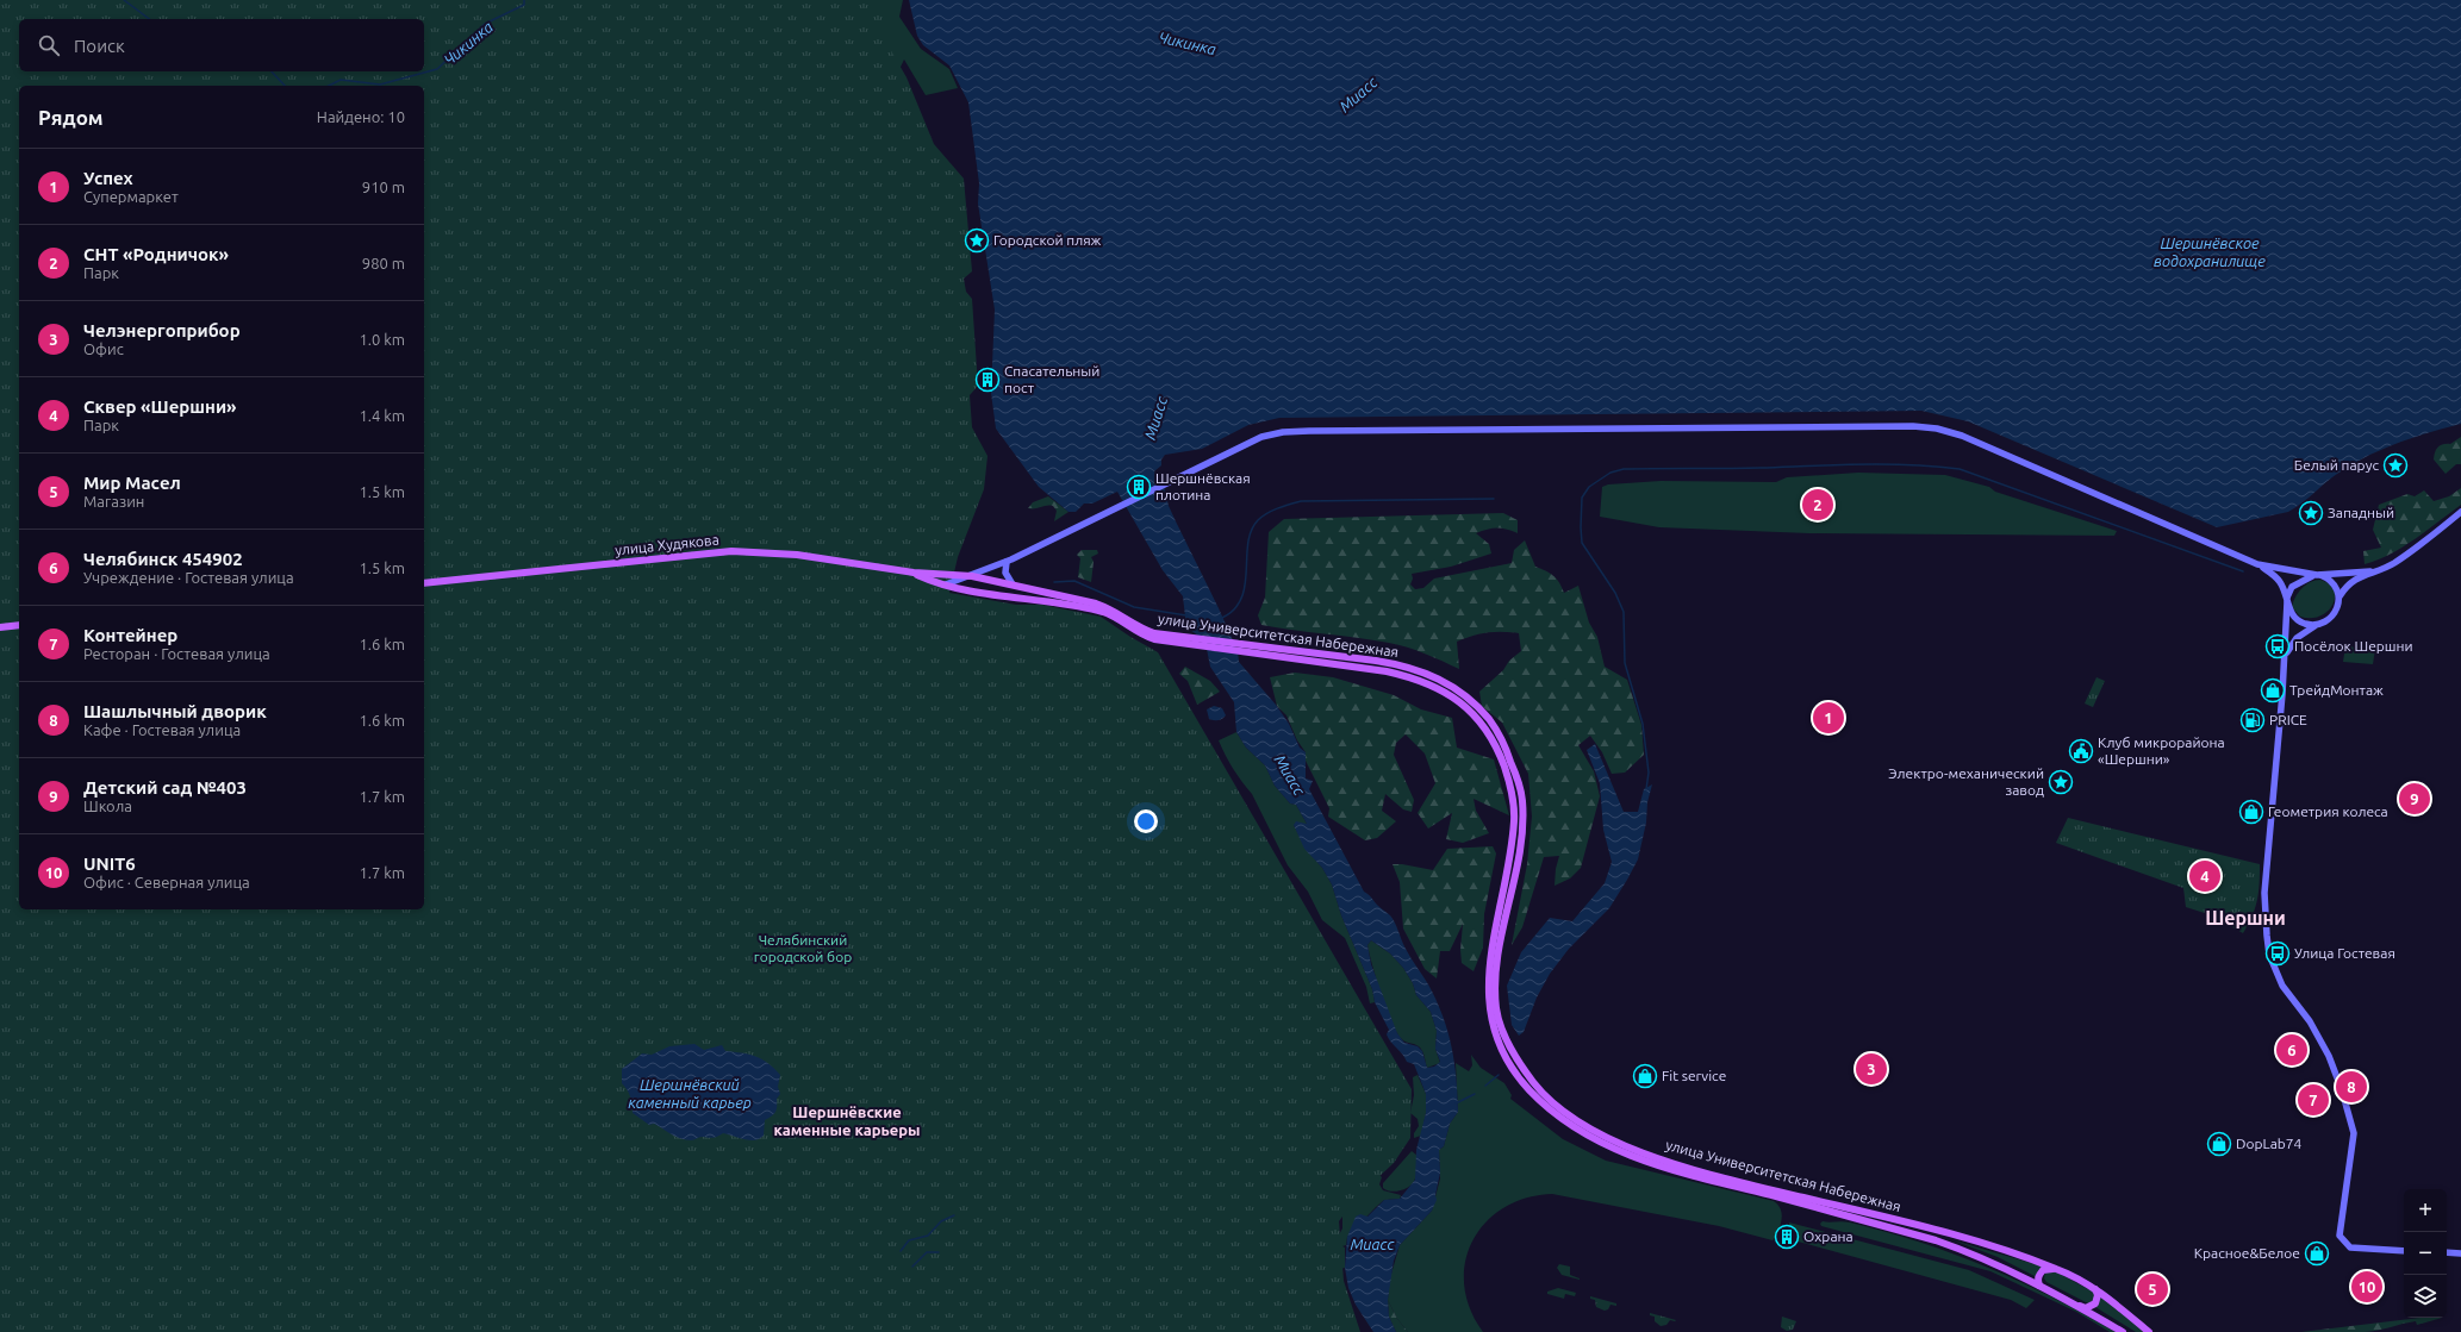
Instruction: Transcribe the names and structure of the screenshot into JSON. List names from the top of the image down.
{
  "streets": {
    "main road": ["улица Худякова", "улица Университетская Набережная"]
  },
  "crossings": [
    ["улица Худякова", "улица Университетская Набережная"]
  ],
  "districts": ["Шершни", "Шершнёвские каменные карьеры"],
  "water": [
    "Чикинка",
    "Миасс",
    "Шершнёвское водохранилище",
    "Шершнёвский каменный карьер"
  ],
  "parks": ["Челябинский городской бор"],
  "places": {
    "place": [
      "Городской пляж",
      "Белый парус",
      "Западный",
      "Электро-механический завод"
    ],
    "building": ["Спасательный пост", "Шершнёвская плотина", "Охрана"],
    "bus stop": ["Посёлок Шершни", "Улица Гостевая"],
    "shop": [
      "ТрейдМонтаж",
      "Геометрия колеса",
      "Fit service",
      "DopLab74",
      "Красное&Белое"
    ],
    "fuel station": ["PRICE"],
    "public building": ["Клуб микрорайона «Шершни»"]
  },
  "page": {
    "search": "Поиск",
    "heading": ["Рядом", "Найдено: 10"],
    "list": [
      {
        "mark": "1",
        "name": "Успех",
        "note": "Супермаркет",
        "value": "910 m"
      },
      {
        "mark": "2",
        "name": "СНТ «Родничок»",
        "note": "Парк",
        "value": "980 m"
      },
      {
        "mark": "3",
        "name": "Челэнергоприбор",
        "note": "Офис",
        "value": "1.0 km"
      },
      {
        "mark": "4",
        "name": "Сквер «Шершни»",
        "note": "Парк",
        "value": "1.4 km"
      },
      {
        "mark": "5",
        "name": "Мир Масел",
        "note": "Магазин",
        "value": "1.5 km"
      },
      {
        "mark": "6",
        "name": "Челябинск 454902",
        "note": "Учреждение · Гостевая улица",
        "value": "1.5 km"
      },
      {
        "mark": "7",
        "name": "Контейнер",
        "note": "Ресторан · Гостевая улица",
        "value": "1.6 km"
      },
      {
        "mark": "8",
        "name": "Шашлычный дворик",
        "note": "Кафе · Гостевая улица",
        "value": "1.6 km"
      },
      {
        "mark": "9",
        "name": "Детский сад №403",
        "note": "Школа",
        "value": "1.7 km"
      },
      {
        "mark": "10",
        "name": "UNIT6",
        "note": "Офис · Северная улица",
        "value": "1.7 km"
      }
    ],
    "pins": [
      "2",
      "1",
      "9",
      "4",
      "6",
      "3",
      "8",
      "7",
      "10",
      "5"
    ],
    "map_buttons": ["+", "−"]
  }
}
